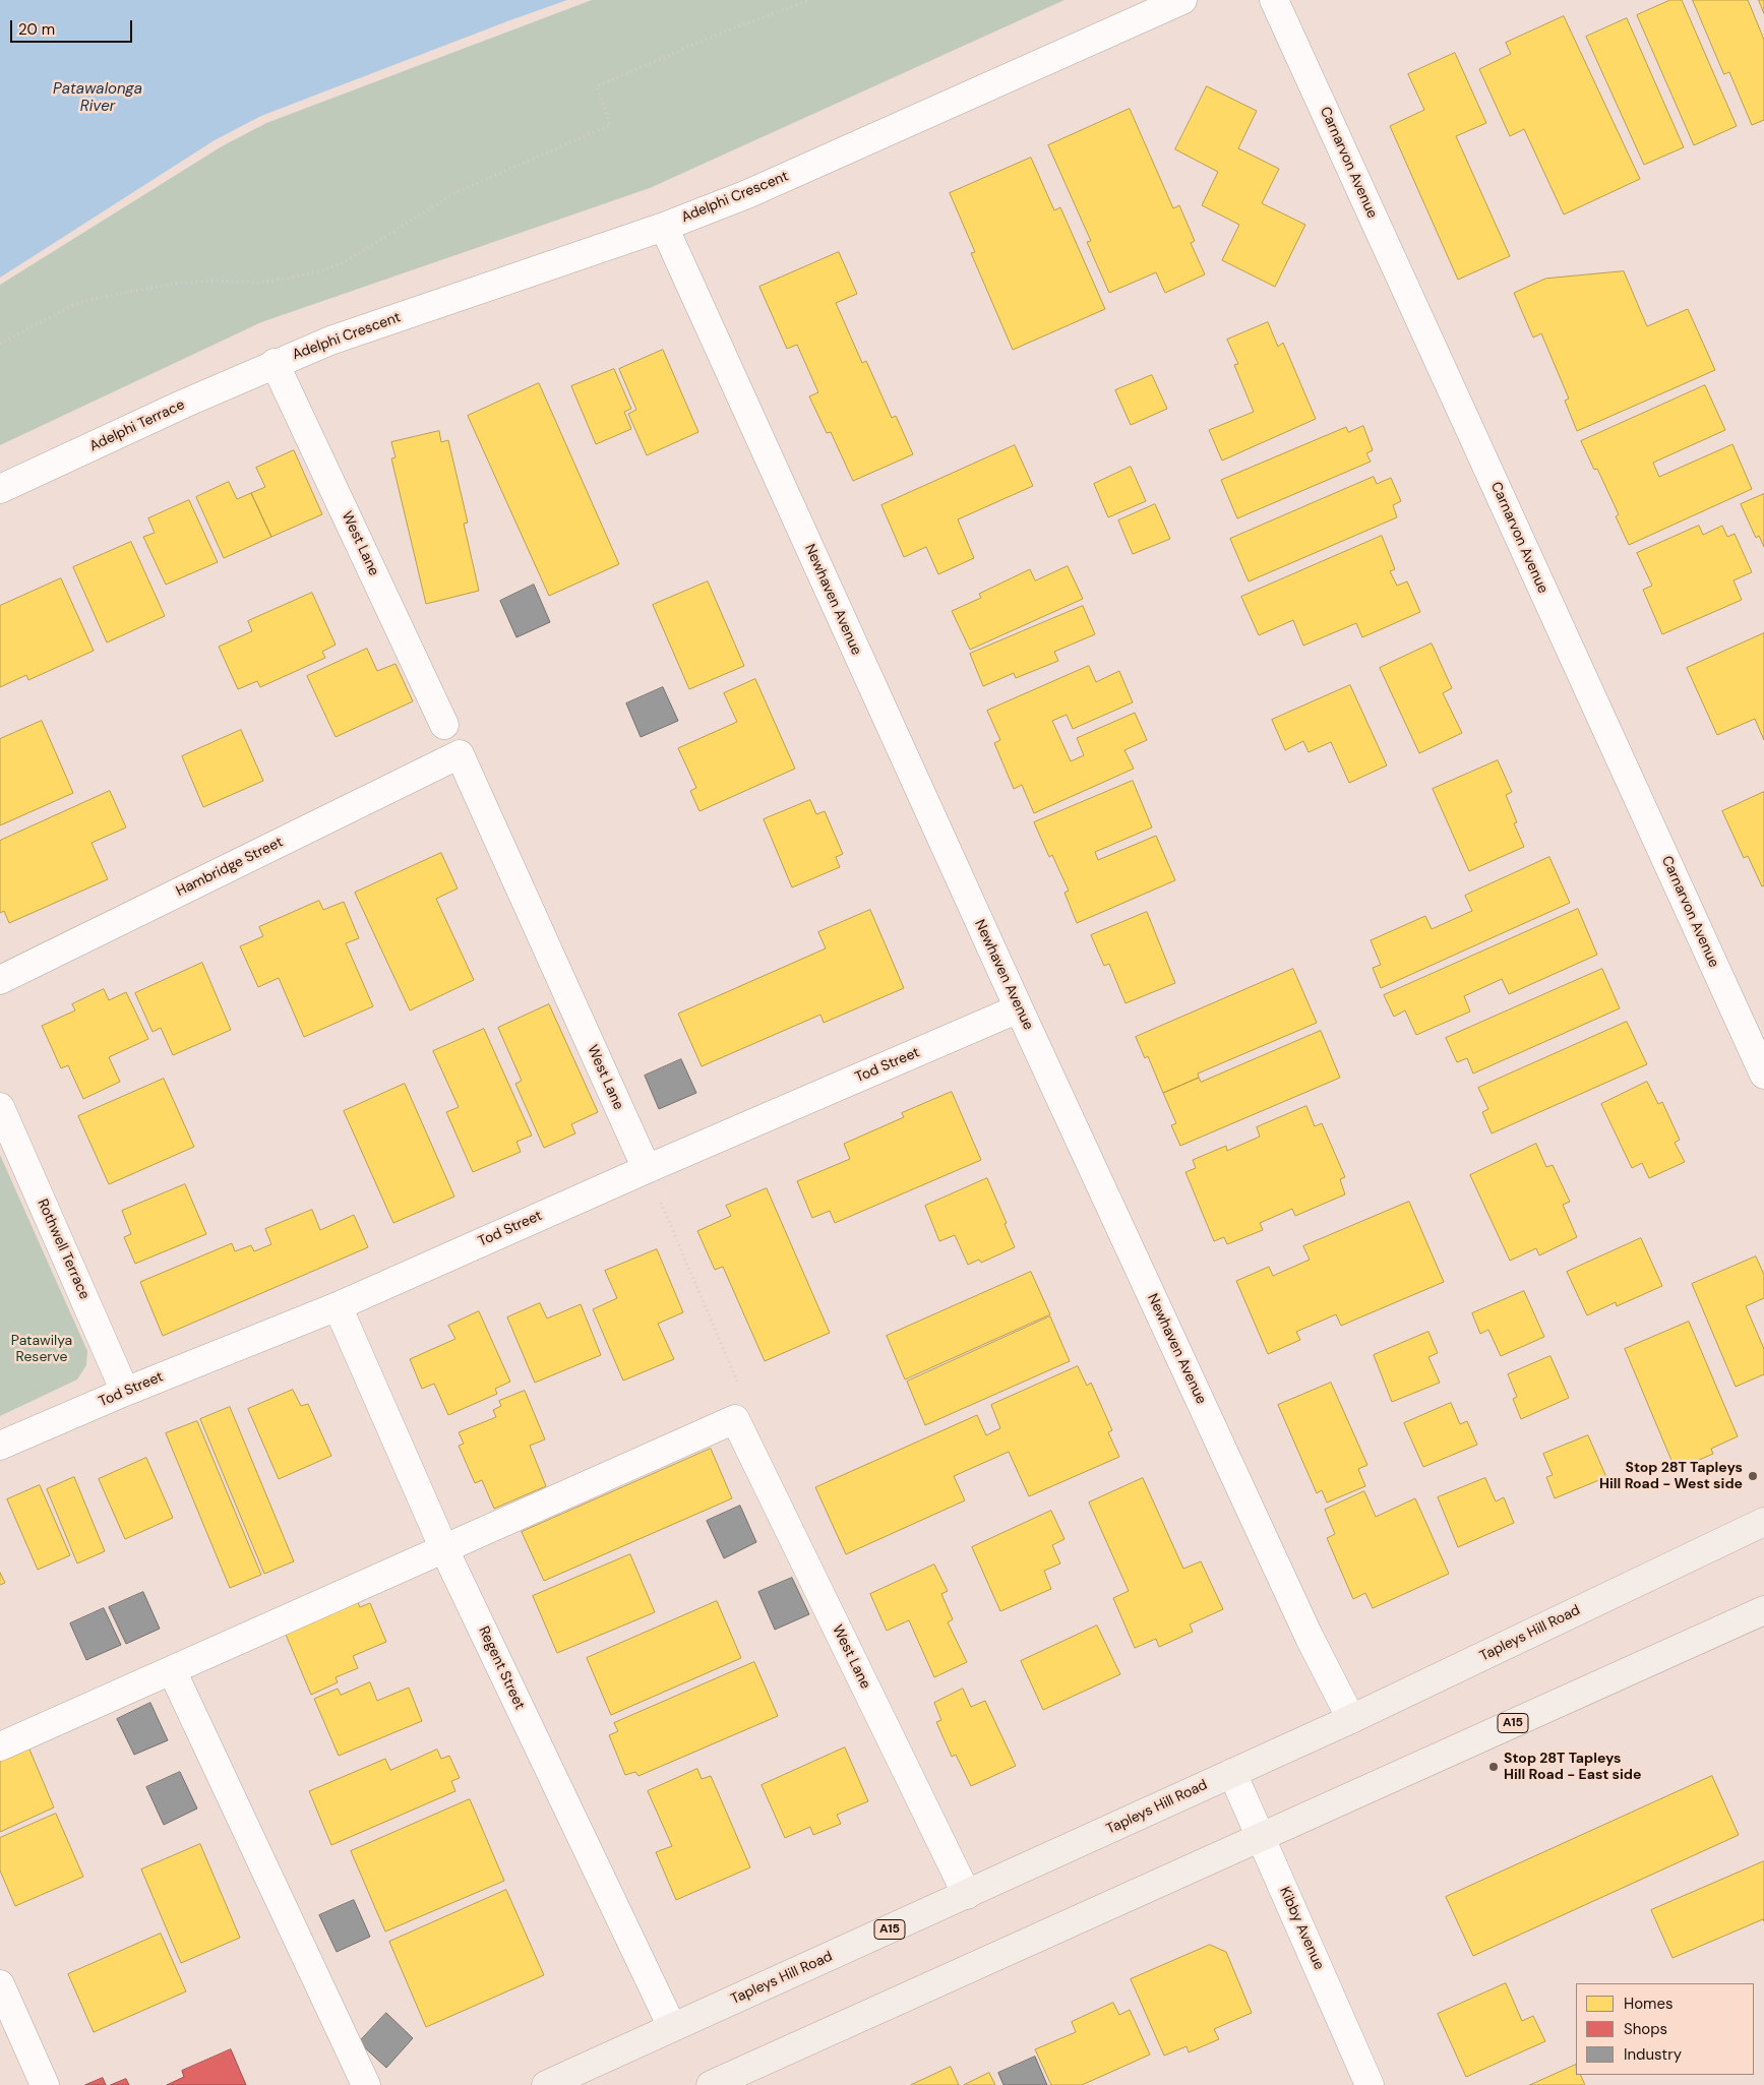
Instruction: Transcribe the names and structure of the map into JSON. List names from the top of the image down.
{
  "streets": {
    "main road": ["Tapleys Hill Road", "A15"],
    "street": [
      "Carnarvon Avenue",
      "Adelphi Crescent",
      "Adelphi Terrace",
      "West Lane",
      "Newhaven Avenue",
      "Hambridge Street",
      "Tod Street",
      "Rothwell Terrace",
      "Regent Street",
      "Kibby Avenue"
    ]
  },
  "crossings": [
    ["Adelphi Crescent", "Adelphi Terrace"],
    ["Adelphi Crescent", "West Lane"],
    ["Adelphi Crescent", "Newhaven Avenue"],
    ["Adelphi Terrace", "West Lane"],
    ["West Lane", "Hambridge Street"],
    ["West Lane", "Tod Street"],
    ["West Lane", "Tapleys Hill Road"],
    ["West Lane", "Regent Street"],
    ["Newhaven Avenue", "Tod Street"],
    ["Newhaven Avenue", "Tapleys Hill Road"],
    ["Tod Street", "Rothwell Terrace"],
    ["Tod Street", "Regent Street"],
    ["Tapleys Hill Road", "Regent Street"],
    ["Tapleys Hill Road", "Kibby Avenue"],
    ["A15", "Kibby Avenue"]
  ],
  "water": ["Patawalonga River"],
  "parks": ["Patawilya Reserve"],
  "places": ["Stop 28T Tapleys Hill Road - West side", "Stop 28T Tapleys Hill Road - East side"],
  "legend": ["Homes", "Shops", "Industry"],
  "scale_bar": "20 m"
}
